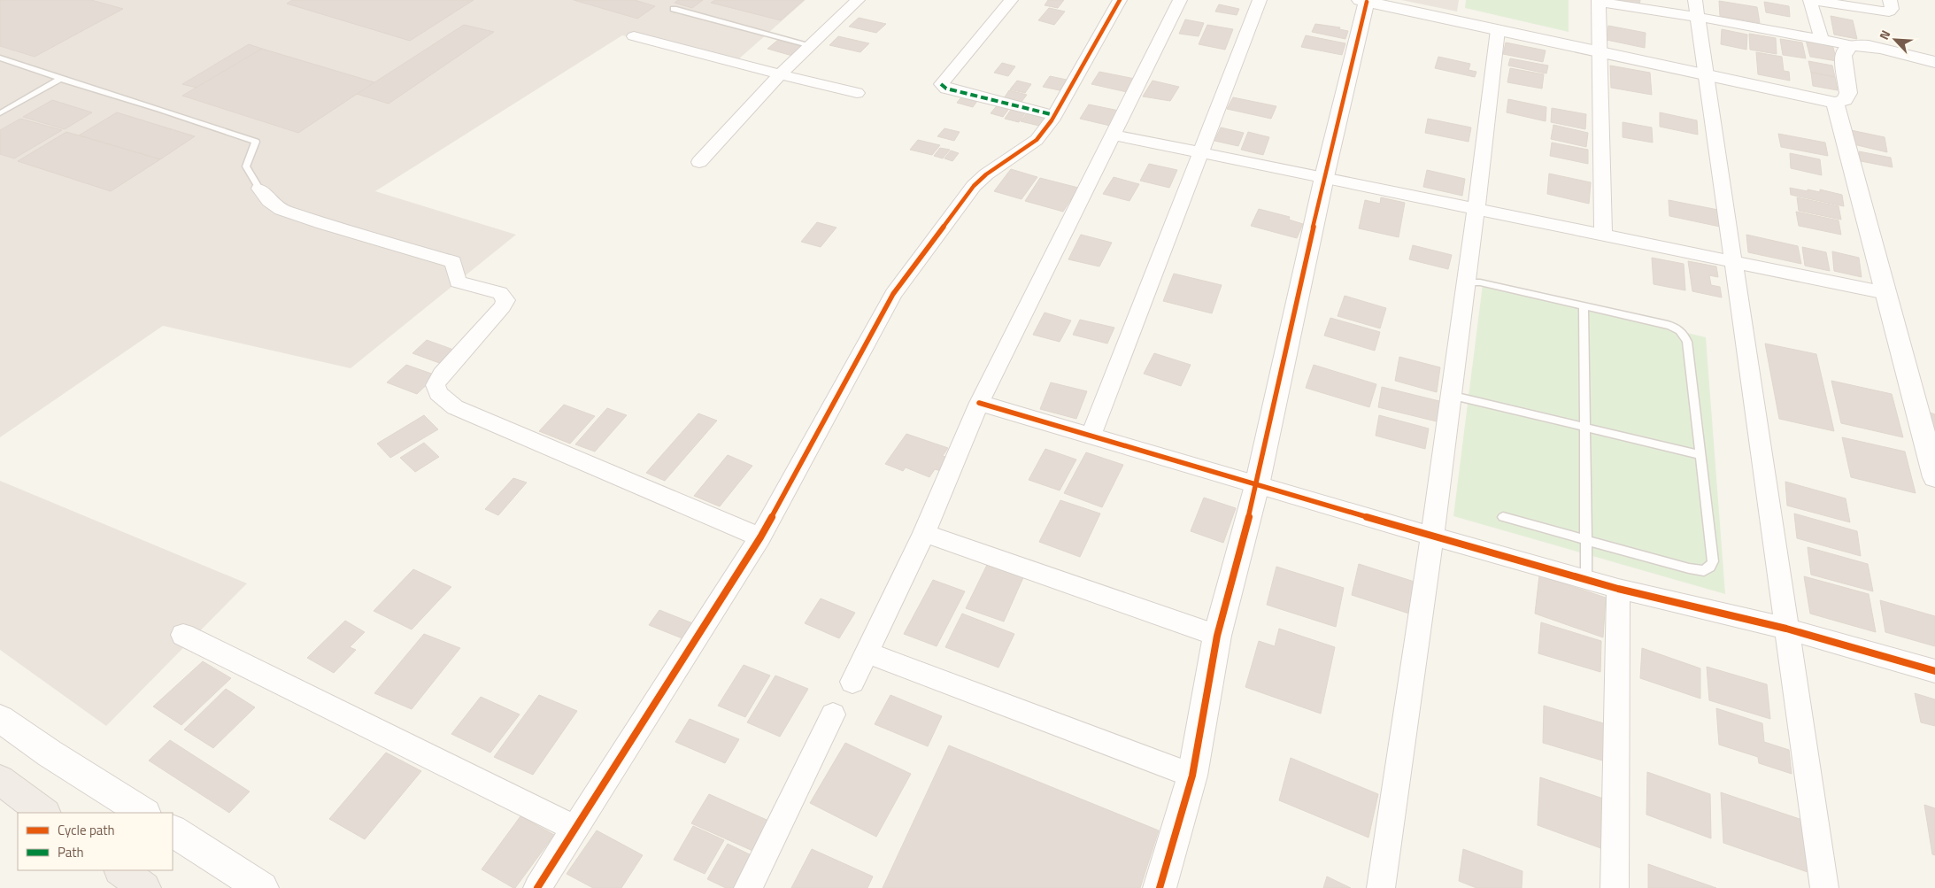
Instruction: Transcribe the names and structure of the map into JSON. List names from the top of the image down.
{
  "legend": ["Cycle path", "Path"],
  "north": "top left"
}
